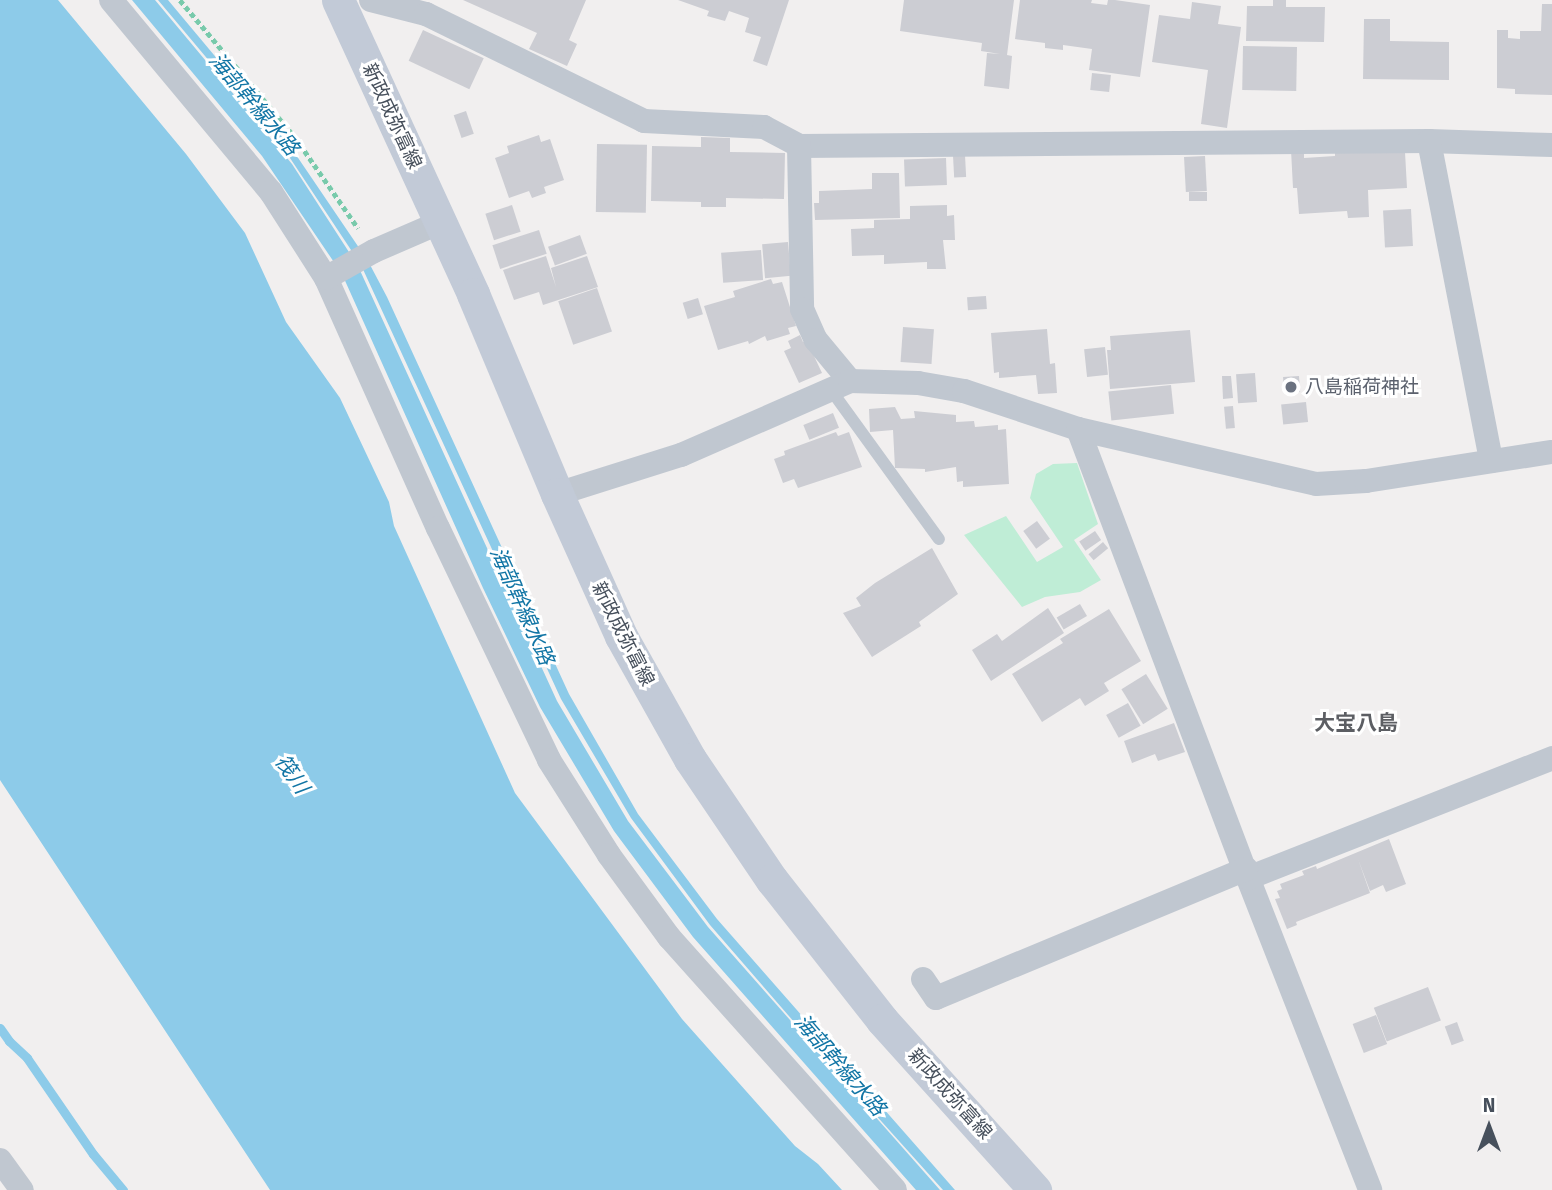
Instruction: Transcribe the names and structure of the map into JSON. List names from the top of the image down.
{
  "streets": {
    "main road": ["新政成弥富線"]
  },
  "districts": ["大宝八島"],
  "water": ["海部幹線水路", "筏川"],
  "places": ["八島稲荷神社"],
  "north": "top"
}
